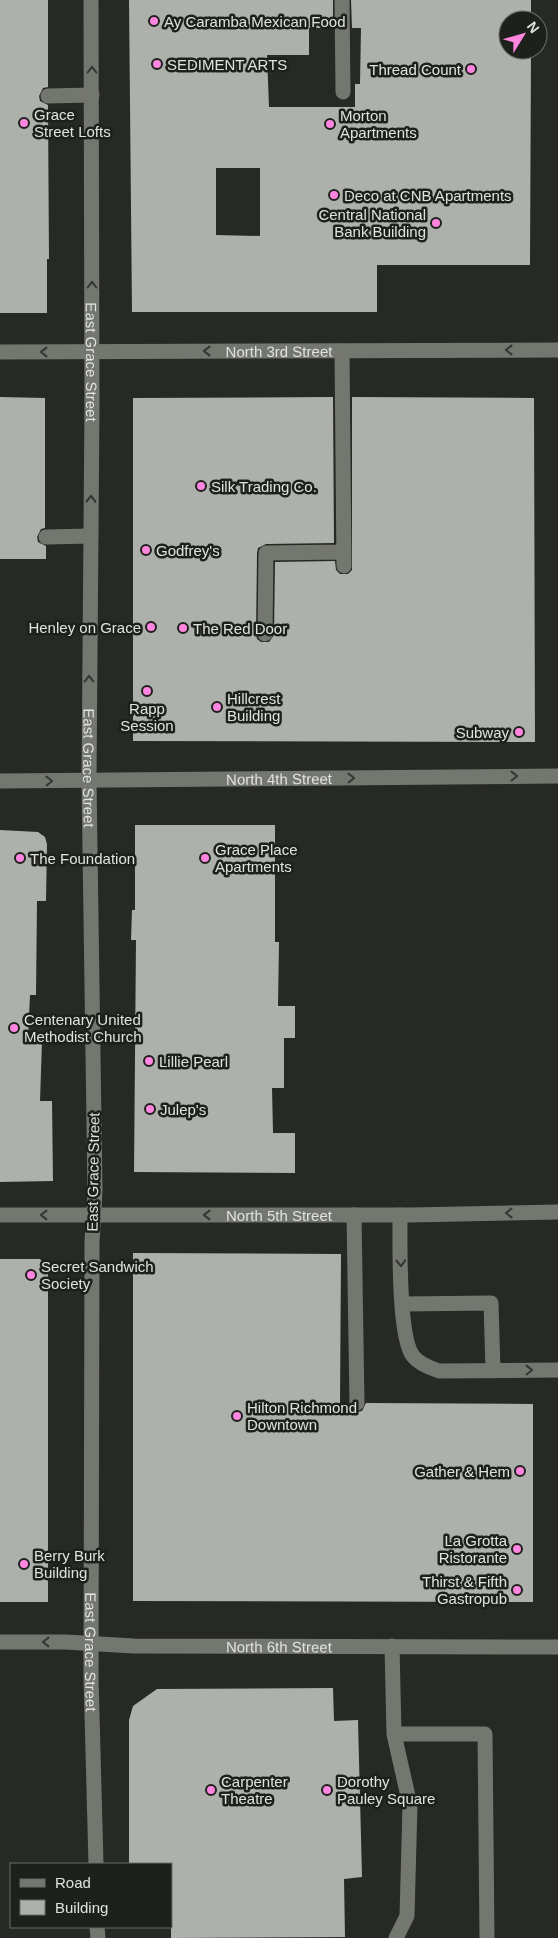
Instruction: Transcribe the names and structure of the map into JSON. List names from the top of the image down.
{
  "streets": {
    "street": [
      "North 3rd Street",
      "East Grace Street",
      "North 4th Street",
      "North 5th Street",
      "North 6th Street"
    ]
  },
  "crossings": [
    ["North 3rd Street", "East Grace Street"],
    ["East Grace Street", "North 4th Street"],
    ["East Grace Street", "North 5th Street"],
    ["East Grace Street", "North 6th Street"]
  ],
  "one_way": [
    "North 3rd Street",
    "East Grace Street",
    "North 4th Street",
    "North 5th Street"
  ],
  "places": [
    "Ay Caramba Mexican Food",
    "SEDIMENT ARTS",
    "Thread Count",
    "Grace Street Lofts",
    "Morton Apartments",
    "Deco at CNB Apartments",
    "Central National Bank Building",
    "Silk Trading Co.",
    "Godfrey's",
    "Henley on Grace",
    "The Red Door",
    "Rapp Session",
    "Hillcrest Building",
    "Subway",
    "The Foundation",
    "Grace Place Apartments",
    "Centenary United Methodist Church",
    "Lillie Pearl",
    "Julep's",
    "Secret Sandwich Society",
    "Hilton Richmond Downtown",
    "Gather & Hem",
    "La Grotta Ristorante",
    "Berry Burk Building",
    "Thirst & Fifth Gastropub",
    "Carpenter Theatre",
    "Dorothy Pauley Square"
  ],
  "legend": ["Road", "Building"],
  "north": "top right"
}
